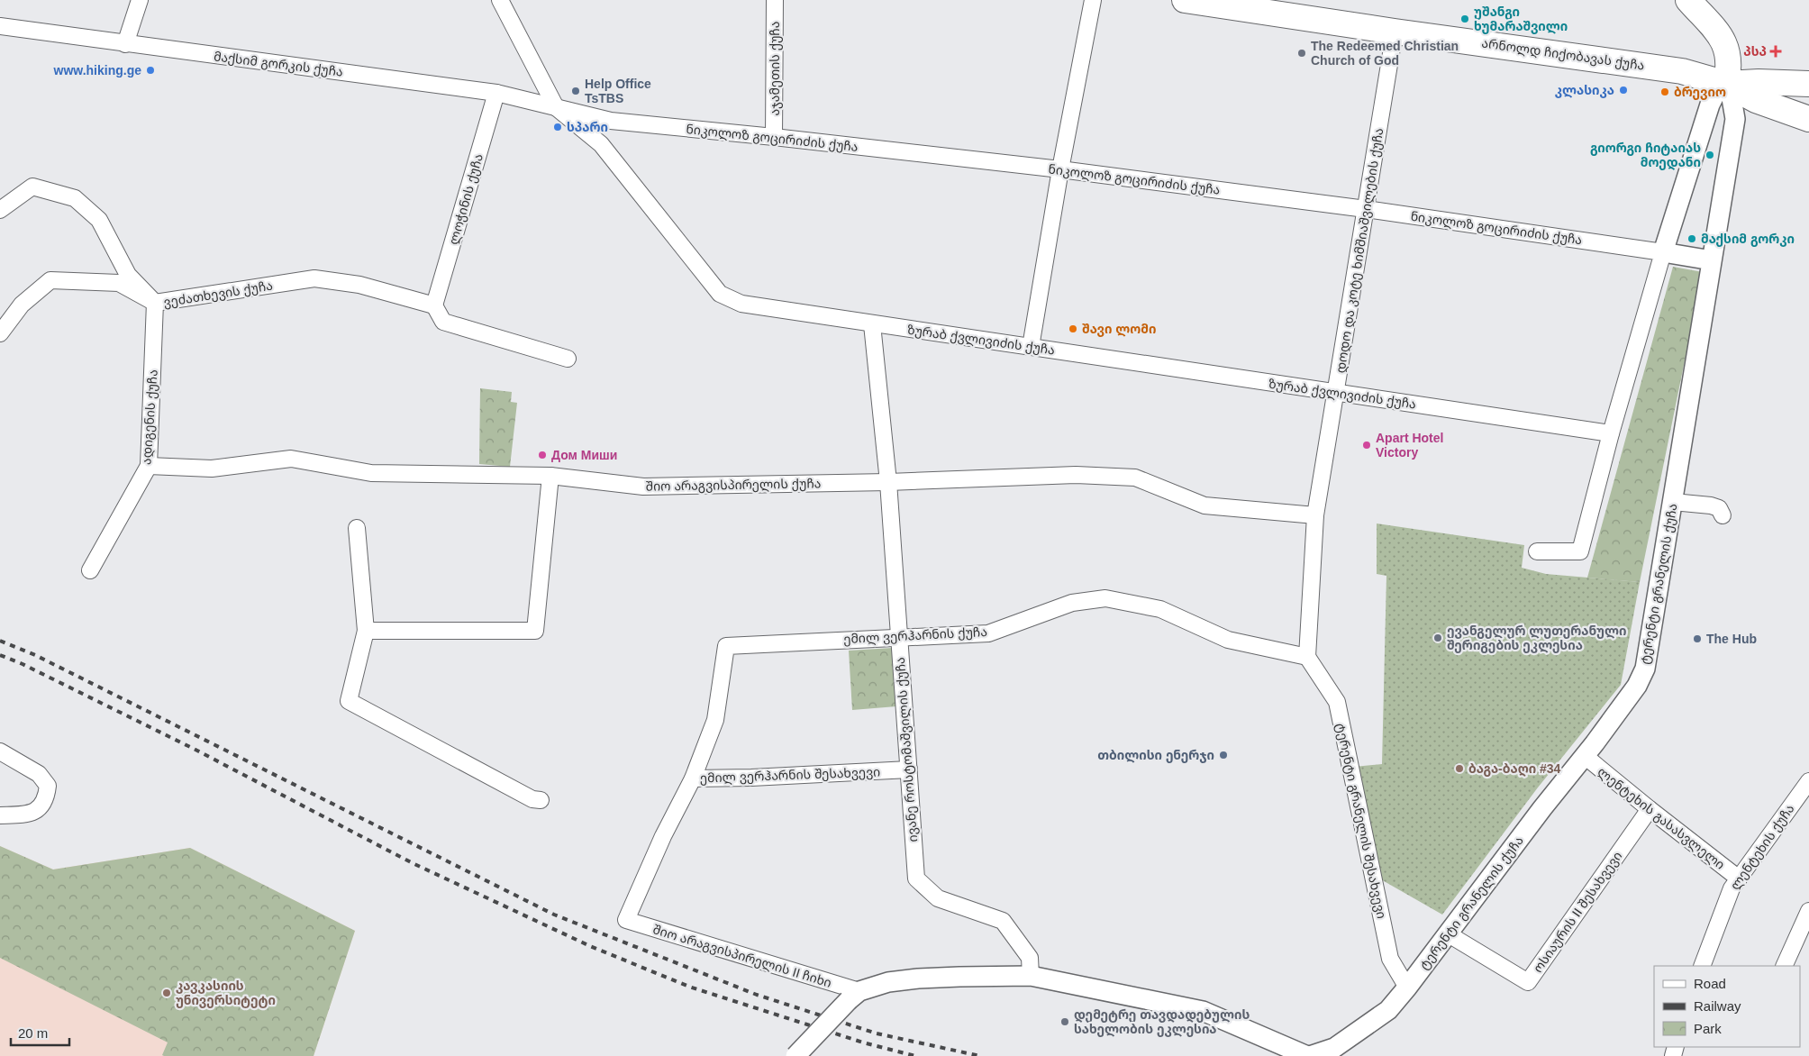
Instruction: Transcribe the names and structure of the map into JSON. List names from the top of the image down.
{
  "streets": {
    "main road": ["არნოლდ ჩიქობავას ქუჩა"],
    "street": [
      "მაქსიმ გორკის ქუჩა",
      "აჯამეთის ქუჩა",
      "ნიკოლოზ გოცირიძის ქუჩა",
      "ლოჭინის ქუჩა",
      "დოდო და კოტე ხიმშიაშვილების ქუჩა",
      "ვეძათხევის ქუჩა",
      "ზურაბ ქვლივიძის ქუჩა",
      "ადიგენის ქუჩა",
      "შიო არაგვისპირელის ქუჩა",
      "ტერენტი გრანელის ქუჩა",
      "ემილ ვერჰარნის ქუჩა",
      "ივანე როსტომაშვილის ქუჩა",
      "ემილ ვერჰარნის შესახვევი",
      "ლენტეხის გასასვლელი",
      "ტერენტი გრანელის შესახვევი",
      "ლენტეხის ქუჩა",
      "ოსიაურის II შესახვევი",
      "შიო არაგვისპირელის II ჩიხი"
    ]
  },
  "crossings": [
    ["არნოლდ ჩიქობავას ქუჩა", "დოდო და კოტე ხიმშიაშვილების ქუჩა"],
    ["არნოლდ ჩიქობავას ქუჩა", "ტერენტი გრანელის ქუჩა"],
    ["მაქსიმ გორკის ქუჩა", "ნიკოლოზ გოცირიძის ქუჩა"],
    ["მაქსიმ გორკის ქუჩა", "ლოჭინის ქუჩა"],
    ["მაქსიმ გორკის ქუჩა", "ზურაბ ქვლივიძის ქუჩა"],
    ["აჯამეთის ქუჩა", "ნიკოლოზ გოცირიძის ქუჩა"],
    ["ნიკოლოზ გოცირიძის ქუჩა", "დოდო და კოტე ხიმშიაშვილების ქუჩა"],
    ["ნიკოლოზ გოცირიძის ქუჩა", "ზურაბ ქვლივიძის ქუჩა"],
    ["ნიკოლოზ გოცირიძის ქუჩა", "ტერენტი გრანელის ქუჩა"],
    ["ლოჭინის ქუჩა", "ვეძათხევის ქუჩა"],
    ["დოდო და კოტე ხიმშიაშვილების ქუჩა", "ზურაბ ქვლივიძის ქუჩა"],
    ["დოდო და კოტე ხიმშიაშვილების ქუჩა", "შიო არაგვისპირელის ქუჩა"],
    ["დოდო და კოტე ხიმშიაშვილების ქუჩა", "ემილ ვერჰარნის ქუჩა"],
    ["დოდო და კოტე ხიმშიაშვილების ქუჩა", "ტერენტი გრანელის შესახვევი"],
    ["ვეძათხევის ქუჩა", "ადიგენის ქუჩა"],
    ["ზურაბ ქვლივიძის ქუჩა", "ივანე როსტომაშვილის ქუჩა"],
    ["ადიგენის ქუჩა", "შიო არაგვისპირელის ქუჩა"],
    ["შიო არაგვისპირელის ქუჩა", "ივანე როსტომაშვილის ქუჩა"],
    ["ტერენტი გრანელის ქუჩა", "ლენტეხის გასასვლელი"],
    ["ტერენტი გრანელის ქუჩა", "ტერენტი გრანელის შესახვევი"],
    ["ტერენტი გრანელის ქუჩა", "ოსიაურის II შესახვევი"],
    ["ემილ ვერჰარნის ქუჩა", "ივანე როსტომაშვილის ქუჩა"],
    ["ემილ ვერჰარნის ქუჩა", "ემილ ვერჰარნის შესახვევი"],
    ["ემილ ვერჰარნის ქუჩა", "ტერენტი გრანელის შესახვევი"],
    ["ივანე როსტომაშვილის ქუჩა", "ემილ ვერჰარნის შესახვევი"],
    ["ემილ ვერჰარნის შესახვევი", "შიო არაგვისპირელის II ჩიხი"],
    ["ლენტეხის გასასვლელი", "ლენტეხის ქუჩა"],
    ["ლენტეხის გასასვლელი", "ოსიაურის II შესახვევი"]
  ],
  "places": {
    "other": [
      "უშანგი ხუმარაშვილი",
      "The Redeemed Christian Church of God",
      "www.hiking.ge",
      "კლასიკა",
      "Help Office TsTBS",
      "ბრევიო",
      "სპარი",
      "გიორგი ჩიტაიას მოედანი",
      "მაქსიმ გორკი",
      "შავი ლომი",
      "Apart Hotel Victory",
      "Дом Миши",
      "ევანგელურ ლუთერანული შერიგების ეკლესია",
      "The Hub",
      "თბილისი ენერჯი",
      "ბაგა-ბაღი #34",
      "კავკასიის უნივერსიტეტი",
      "დემეტრე თავდადებულის სახელობის ეკლესია"
    ],
    "health": ["პსპ"]
  },
  "legend": ["Road", "Railway", "Park"],
  "scale_bar": "20 m"
}
